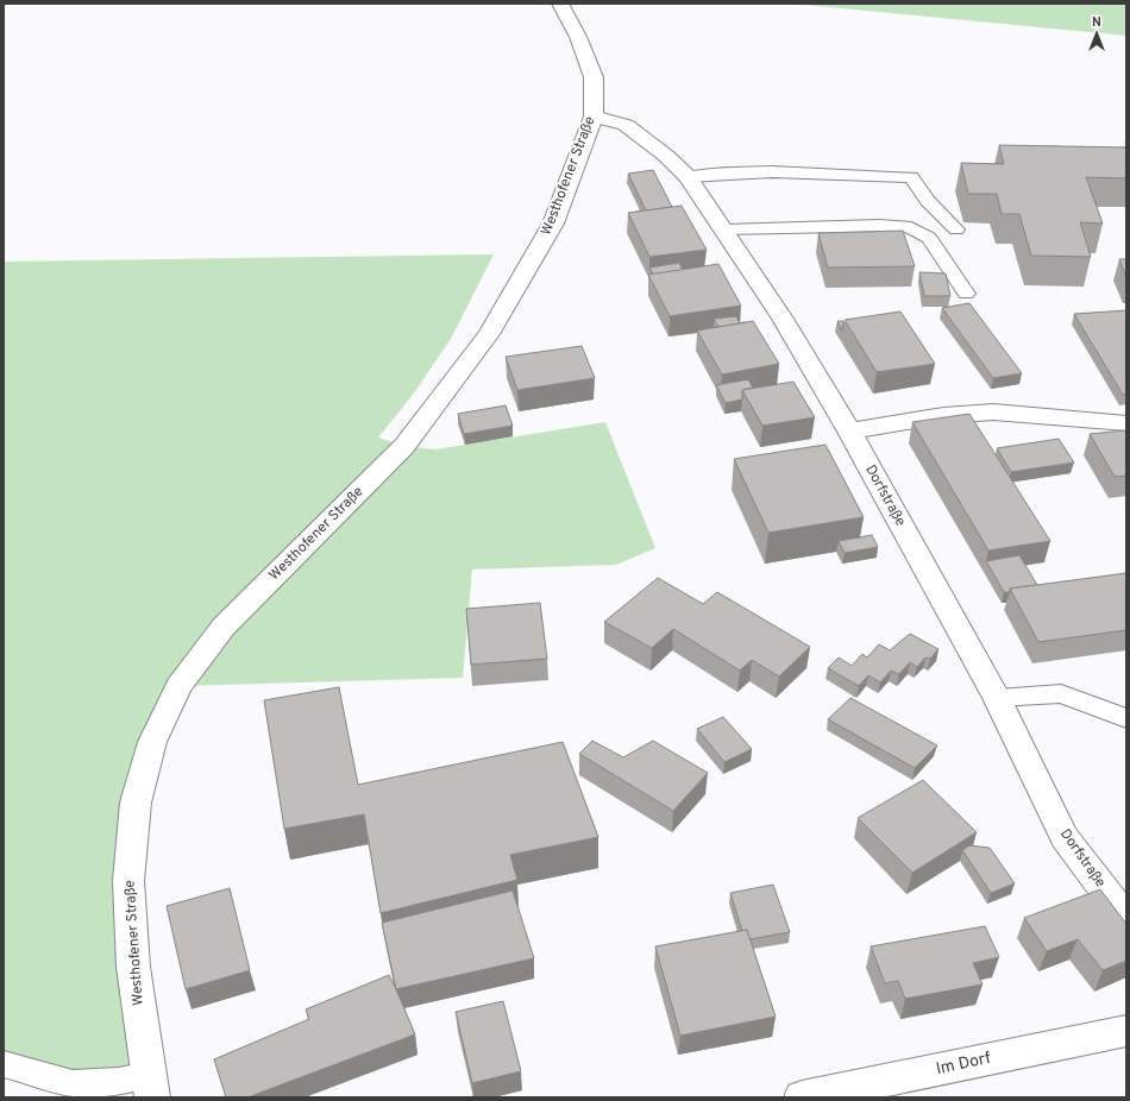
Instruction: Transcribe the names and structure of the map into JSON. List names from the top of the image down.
{
  "streets": {
    "street": ["Westhofener Straße", "Dorfstraße", "Im Dorf"]
  },
  "crossings": [
    ["Westhofener Straße", "Dorfstraße"]
  ],
  "north": "top"
}
